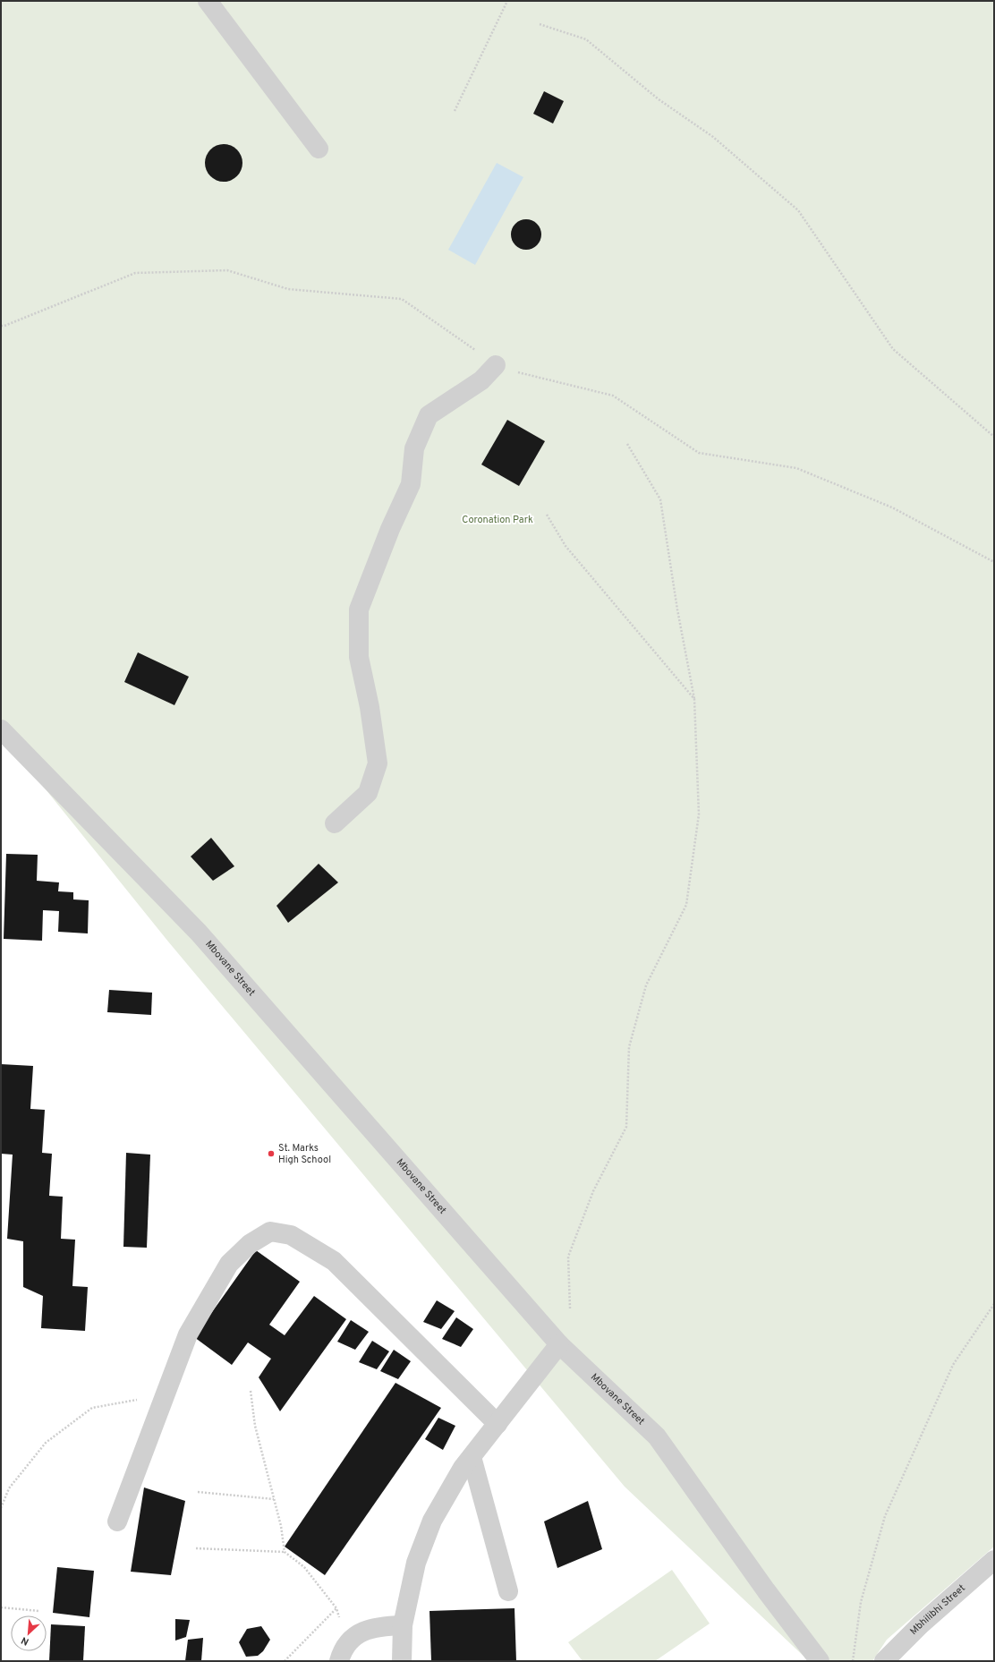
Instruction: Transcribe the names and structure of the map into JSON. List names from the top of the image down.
{
  "streets": {
    "street": ["Mbovane Street", "Mbhilibhi Street"]
  },
  "parks": ["Coronation Park"],
  "places": ["St. Marks High School"],
  "north": "bottom left"
}
